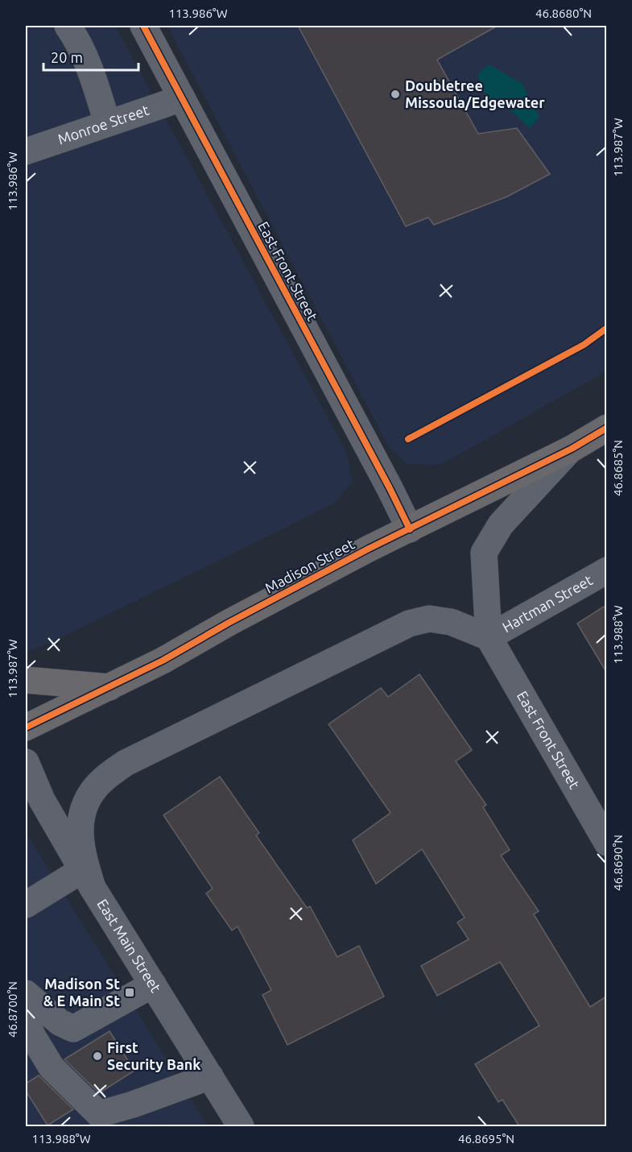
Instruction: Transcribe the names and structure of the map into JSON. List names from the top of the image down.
{
  "streets": {
    "highway": ["Madison Street"],
    "street": [
      "Monroe Street",
      "East Front Street",
      "Hartman Street",
      "East Main Street"
    ]
  },
  "crossings": [
    ["Monroe Street", "East Front Street"],
    ["East Front Street", "Madison Street"],
    ["East Front Street", "Hartman Street"]
  ],
  "places": {
    "other": ["Doubletree Missoula/Edgewater", "First Security Bank"],
    "transit": ["Madison St & E Main St"]
  },
  "scale_bar": "20 m",
  "coordinates": [
    "113.986°W",
    "46.8680°N",
    "113.987°W",
    "46.8685°N",
    "113.988°W",
    "46.8690°N",
    "46.8700°N",
    "46.8695°N"
  ]
}
